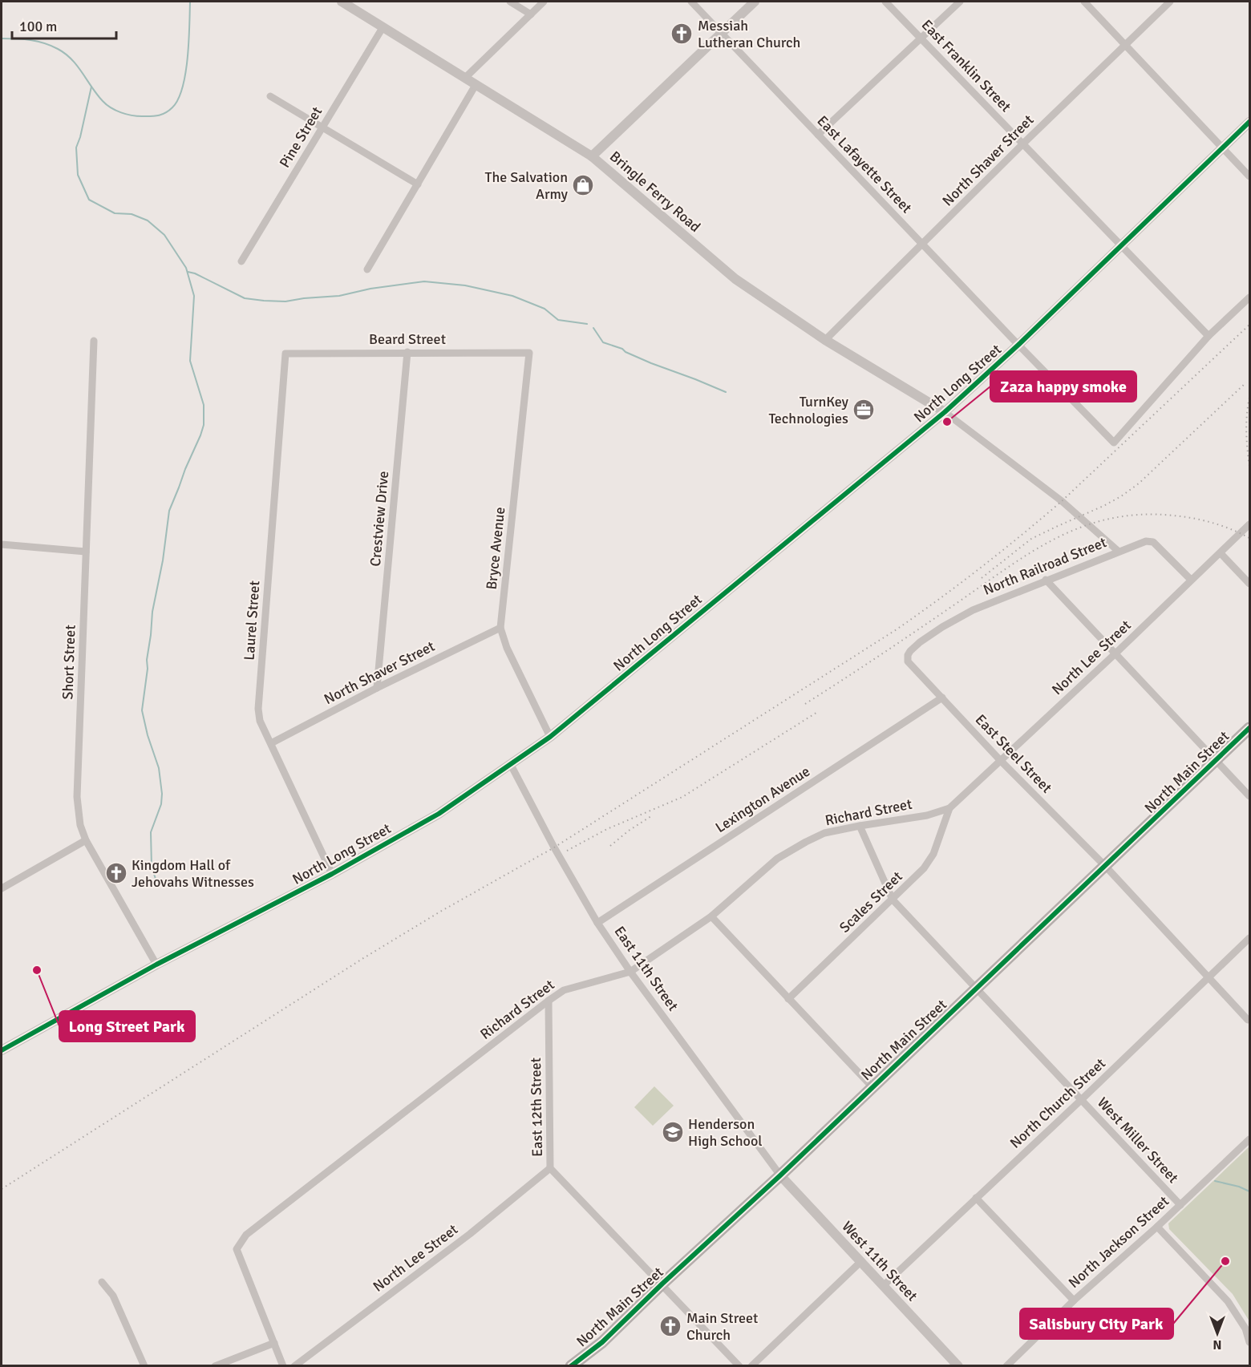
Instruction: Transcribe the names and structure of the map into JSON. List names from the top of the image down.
{
  "streets": {
    "main road": ["North Main Street"],
    "street": [
      "East Franklin Street",
      "Pine Street",
      "North Shaver Street",
      "East Lafayette Street",
      "Bringle Ferry Road",
      "Beard Street",
      "North Long Street",
      "Crestview Drive",
      "Bryce Avenue",
      "North Railroad Street",
      "Laurel Street",
      "North Lee Street",
      "Short Street",
      "East Steel Street",
      "Lexington Avenue",
      "Richard Street",
      "Scales Street",
      "East 11th Street",
      "North Church Street",
      "East 12th Street",
      "West Miller Street",
      "North Jackson Street",
      "West 11th Street"
    ]
  },
  "crossings": [
    ["East Franklin Street", "North Shaver Street"],
    ["East Franklin Street", "North Long Street"],
    ["Pine Street", "Bringle Ferry Road"],
    ["North Shaver Street", "East Lafayette Street"],
    ["North Shaver Street", "Bringle Ferry Road"],
    ["North Shaver Street", "Crestview Drive"],
    ["North Shaver Street", "Bryce Avenue"],
    ["North Shaver Street", "Laurel Street"],
    ["East Lafayette Street", "North Long Street"],
    ["Bringle Ferry Road", "North Long Street"],
    ["Beard Street", "Crestview Drive"],
    ["Beard Street", "Bryce Avenue"],
    ["Beard Street", "Laurel Street"],
    ["North Long Street", "Bryce Avenue"],
    ["North Long Street", "Laurel Street"],
    ["North Long Street", "Short Street"],
    ["North Long Street", "East 11th Street"],
    ["North Railroad Street", "North Lee Street"],
    ["North Railroad Street", "East Steel Street"],
    ["North Lee Street", "East Steel Street"],
    ["North Lee Street", "Richard Street"],
    ["North Lee Street", "Scales Street"],
    ["North Lee Street", "East 12th Street"],
    ["East Steel Street", "North Main Street"],
    ["East Steel Street", "Lexington Avenue"],
    ["East Steel Street", "North Church Street"],
    ["North Main Street", "East 11th Street"],
    ["North Main Street", "East 12th Street"],
    ["North Main Street", "West Miller Street"],
    ["North Main Street", "West 11th Street"],
    ["Lexington Avenue", "East 11th Street"],
    ["Richard Street", "Scales Street"],
    ["Richard Street", "East 11th Street"],
    ["Richard Street", "East 12th Street"],
    ["Richard Street", "West Miller Street"],
    ["Scales Street", "West Miller Street"],
    ["East 11th Street", "West 11th Street"],
    ["North Church Street", "West Miller Street"],
    ["North Church Street", "West 11th Street"],
    ["West Miller Street", "North Jackson Street"]
  ],
  "places": {
    "church": ["Messiah Lutheran Church", "Kingdom Hall of Jehovahs Witnesses", "Main Street Church"],
    "shop": ["The Salvation Army"],
    "office": ["TurnKey Technologies"],
    "other": ["Zaza happy smoke", "Long Street Park", "Salisbury City Park"],
    "school or university": ["Henderson High School"]
  },
  "scale_bar": "100 m",
  "north": "bottom"
}
